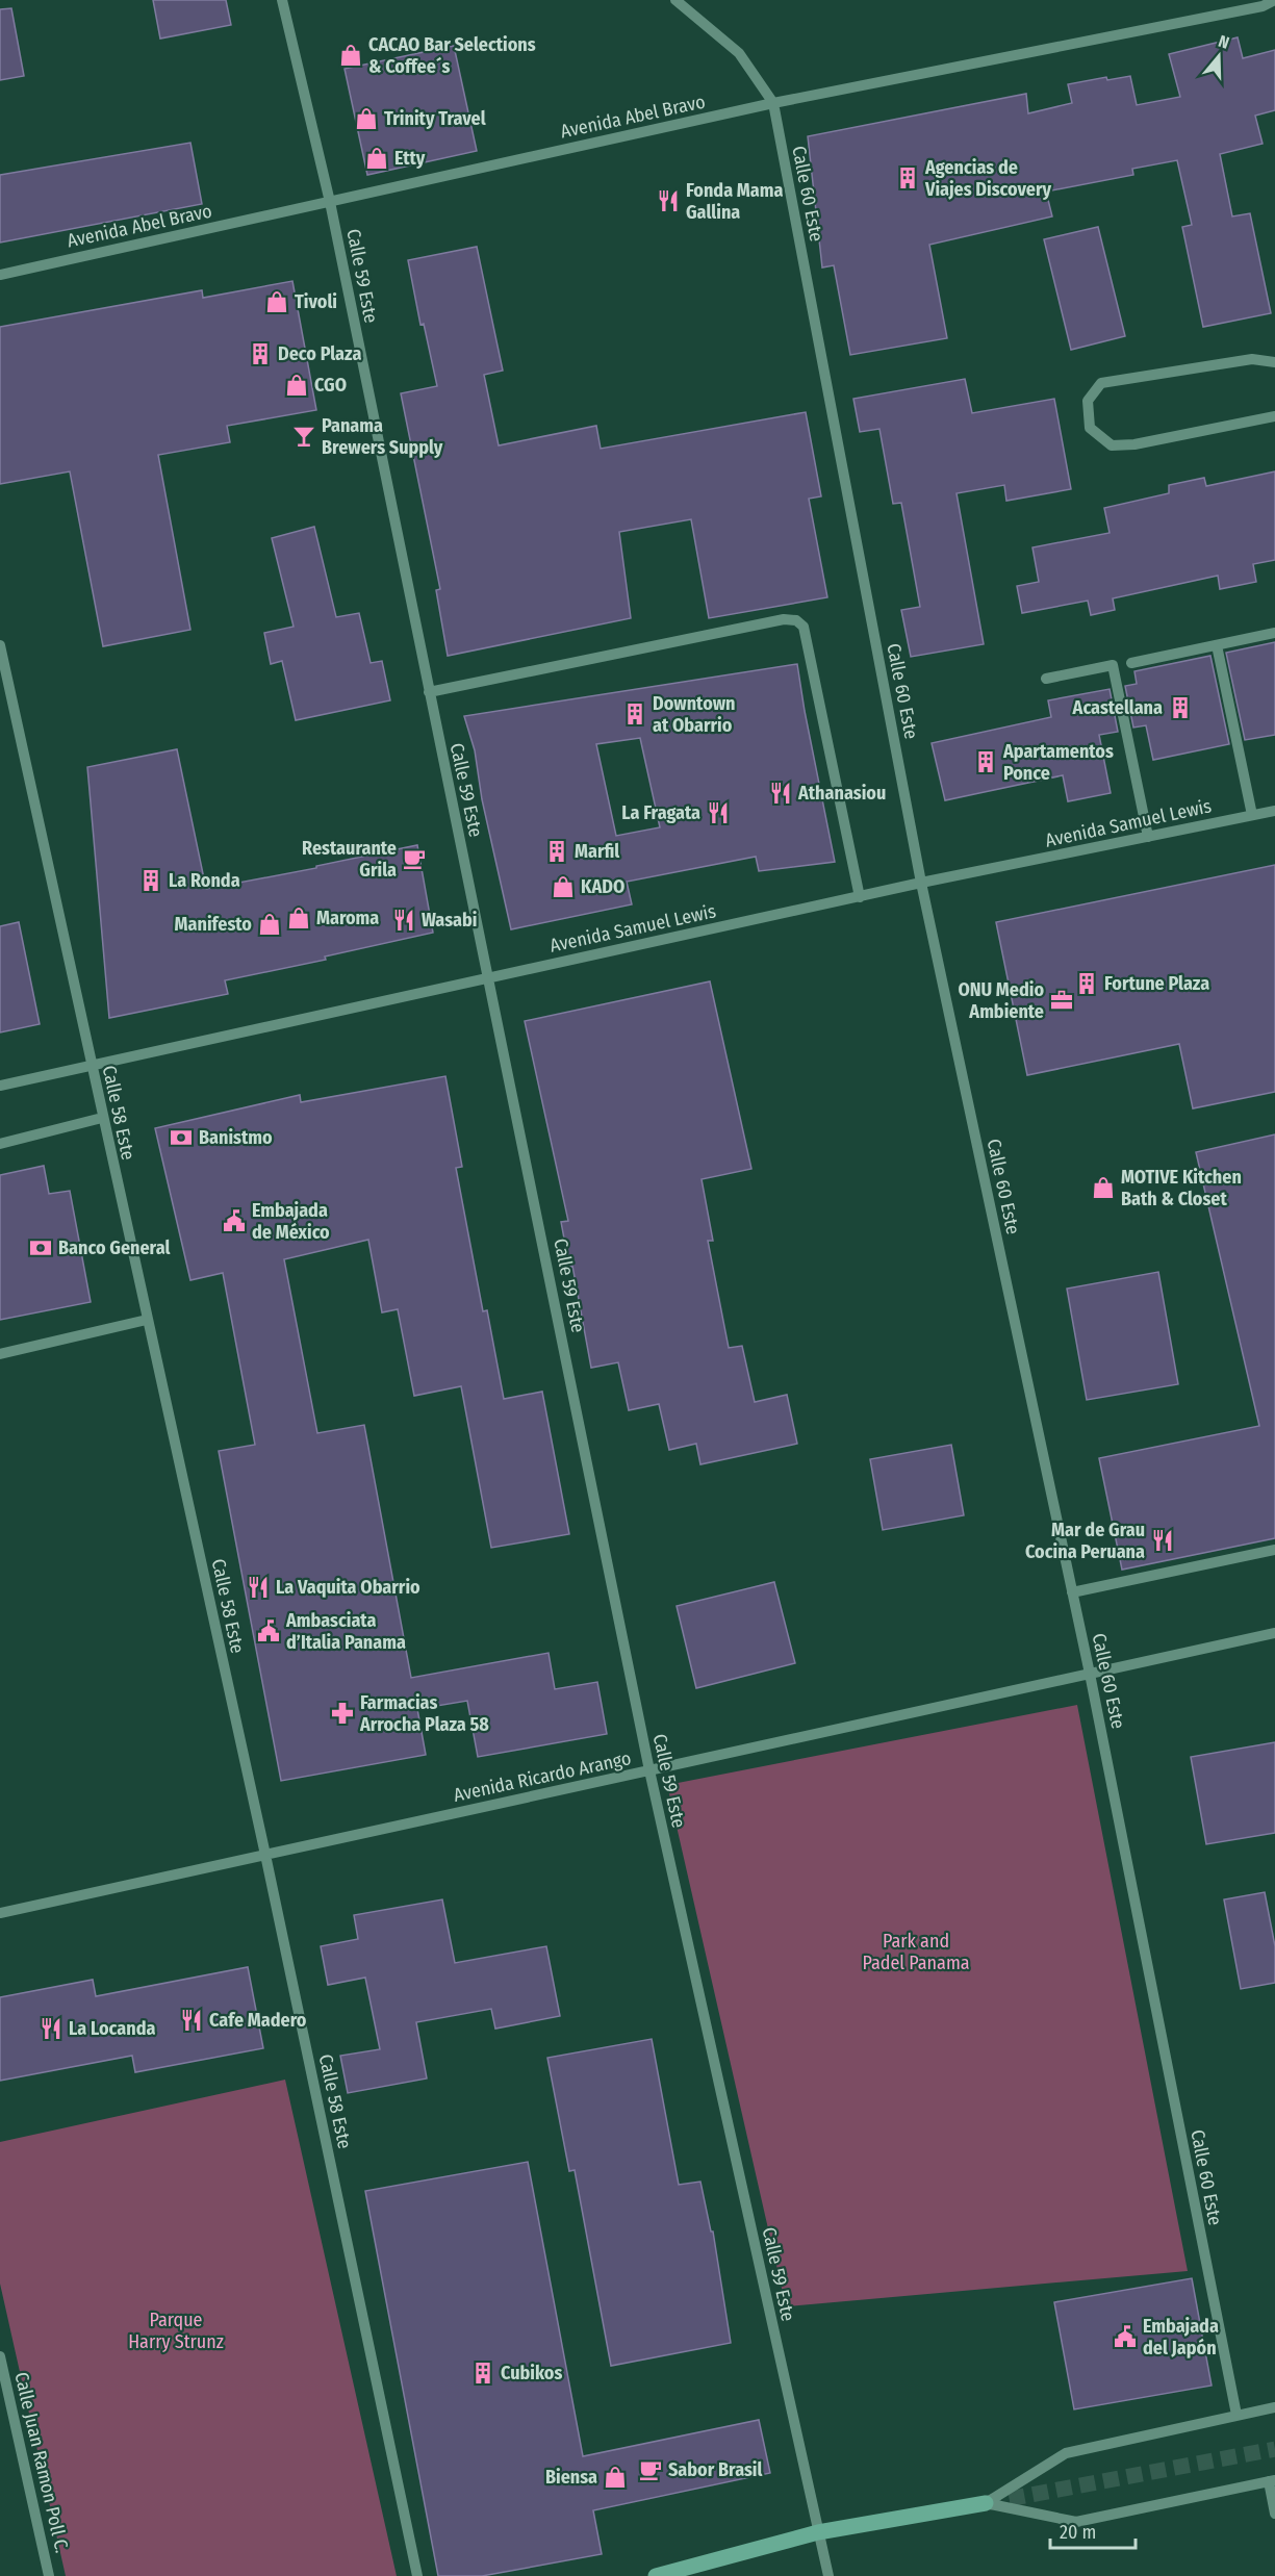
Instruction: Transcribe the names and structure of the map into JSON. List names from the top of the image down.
{
  "streets": {
    "street": [
      "Avenida Abel Bravo",
      "Calle 60 Este",
      "Calle 59 Este",
      "Avenida Samuel Lewis",
      "Calle 58 Este",
      "Avenida Ricardo Arango",
      "Calle Juan Ramon Poll C."
    ]
  },
  "crossings": [
    ["Avenida Abel Bravo", "Calle 60 Este"],
    ["Avenida Abel Bravo", "Calle 59 Este"],
    ["Calle 60 Este", "Avenida Samuel Lewis"],
    ["Calle 60 Este", "Avenida Ricardo Arango"],
    ["Calle 59 Este", "Avenida Samuel Lewis"],
    ["Calle 59 Este", "Avenida Ricardo Arango"],
    ["Avenida Samuel Lewis", "Calle 58 Este"],
    ["Calle 58 Este", "Avenida Ricardo Arango"]
  ],
  "parks": ["Park and Padel Panama", "Parque Harry Strunz"],
  "places": {
    "shop": [
      "CACAO Bar Selections & Coffee´s",
      "Trinity Travel",
      "Etty",
      "Tivoli",
      "CGO",
      "KADO",
      "Maroma",
      "Manifesto",
      "MOTIVE Kitchen Bath & Closet",
      "Biensa"
    ],
    "building": [
      "Agencias de Viajes Discovery",
      "Deco Plaza",
      "Acastellana",
      "Downtown at Obarrio",
      "Apartamentos Ponce",
      "Marfil",
      "La Ronda",
      "Fortune Plaza",
      "Cubikos"
    ],
    "restaurant": [
      "Fonda Mama Gallina",
      "Athanasiou",
      "La Fragata",
      "Wasabi",
      "Mar de Grau Cocina Peruana",
      "La Vaquita Obarrio",
      "Cafe Madero",
      "La Locanda"
    ],
    "bar": ["Panama Brewers Supply"],
    "cafe": ["Restaurante Grila", "Sabor Brasil"],
    "office": ["ONU Medio Ambiente"],
    "bank": ["Banistmo", "Banco General"],
    "public building": ["Embajada de México", "Ambasciata d’Italia Panama", "Embajada del Japón"],
    "pharmacy": ["Farmacias Arrocha Plaza 58"]
  },
  "scale_bar": "20 m",
  "north": "top"
}
